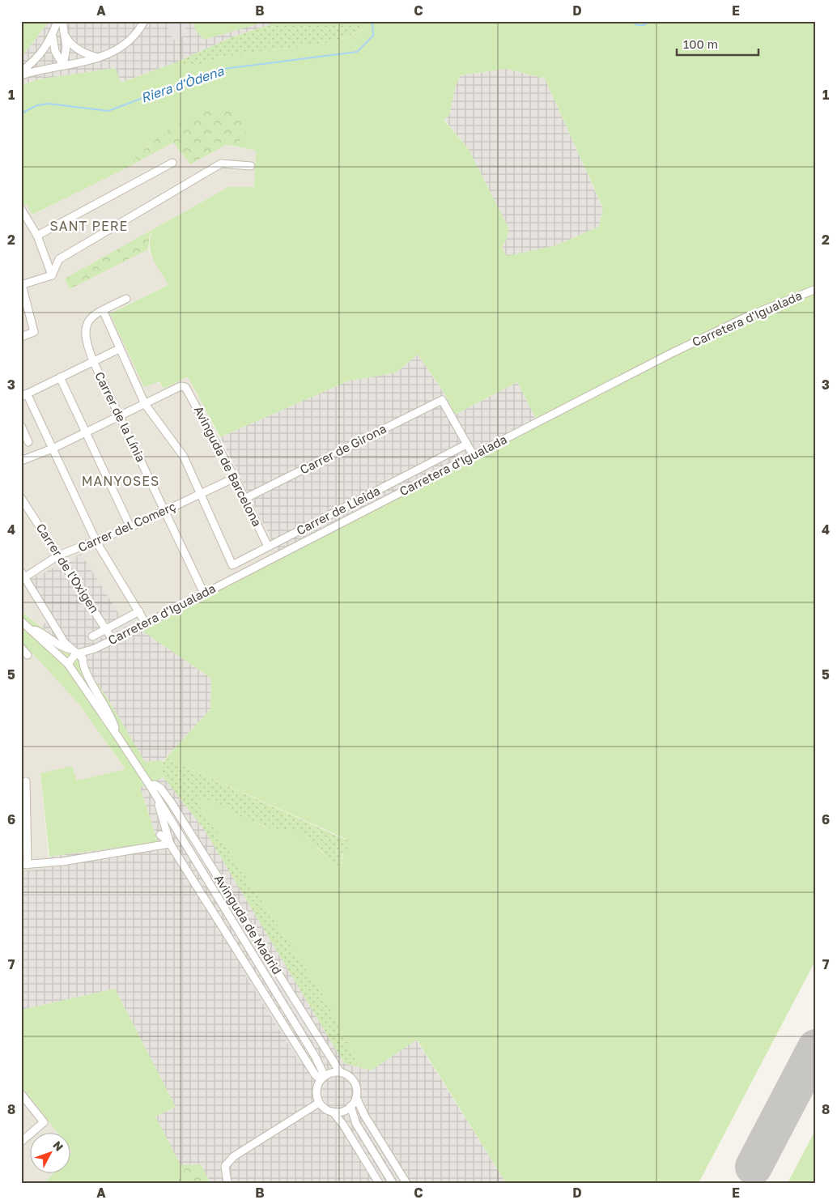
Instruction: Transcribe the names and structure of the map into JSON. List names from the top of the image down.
{
  "streets": {
    "street": [
      "Carretera d'Igualada",
      "Carrer de la Línia",
      "Carrer de Girona",
      "Avinguda de Barcelona",
      "Carrer de Lleida",
      "Carrer del Comerç",
      "Carrer de l'Oxigen",
      "Avinguda de Madrid"
    ]
  },
  "crossings": [
    ["Carretera d'Igualada", "Carrer de la Línia"],
    ["Carretera d'Igualada", "Carrer de l'Oxigen"],
    ["Carretera d'Igualada", "Avinguda de Madrid"],
    ["Carrer de la Línia", "Carrer del Comerç"],
    ["Carrer de Girona", "Avinguda de Barcelona"],
    ["Carrer de Girona", "Carrer de Lleida"],
    ["Avinguda de Barcelona", "Carrer de Lleida"],
    ["Avinguda de Barcelona", "Carrer del Comerç"],
    ["Carrer de Lleida", "Carrer del Comerç"],
    ["Carrer del Comerç", "Carrer de l'Oxigen"]
  ],
  "districts": ["SANT PERE", "MANYOSES"],
  "water": ["Riera d'Òdena"],
  "scale_bar": "100 m",
  "north": "top right",
  "grid": {
    "columns": [
      "A",
      "B",
      "C",
      "D",
      "E"
    ],
    "rows": [
      "1",
      "2",
      "3",
      "4",
      "5",
      "6",
      "7",
      "8"
    ]
  }
}
